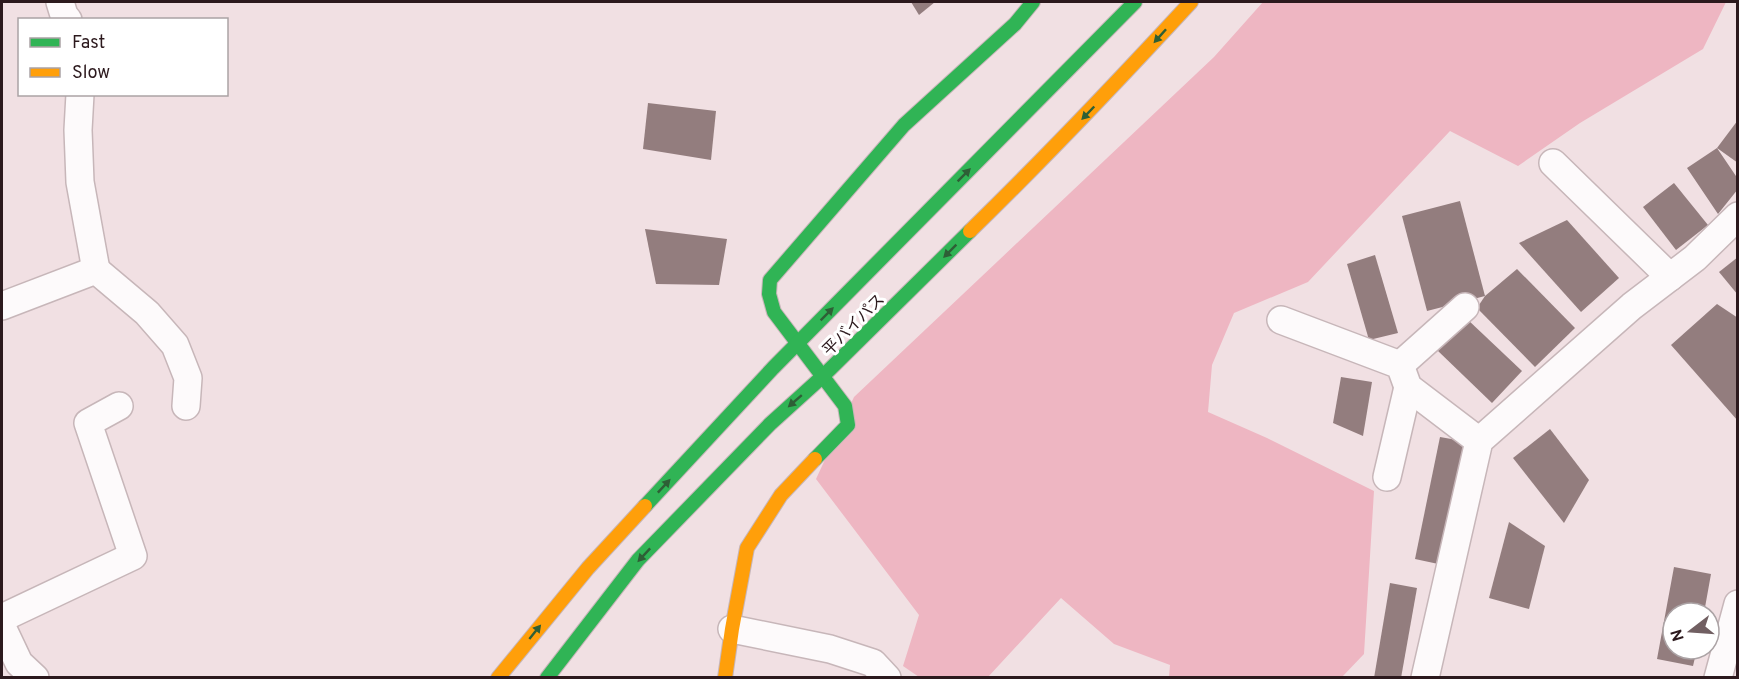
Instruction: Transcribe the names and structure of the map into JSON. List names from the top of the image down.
{
  "streets": {
    "main road": ["平バイパス"]
  },
  "legend": ["Fast", "Slow"],
  "north": "left"
}
